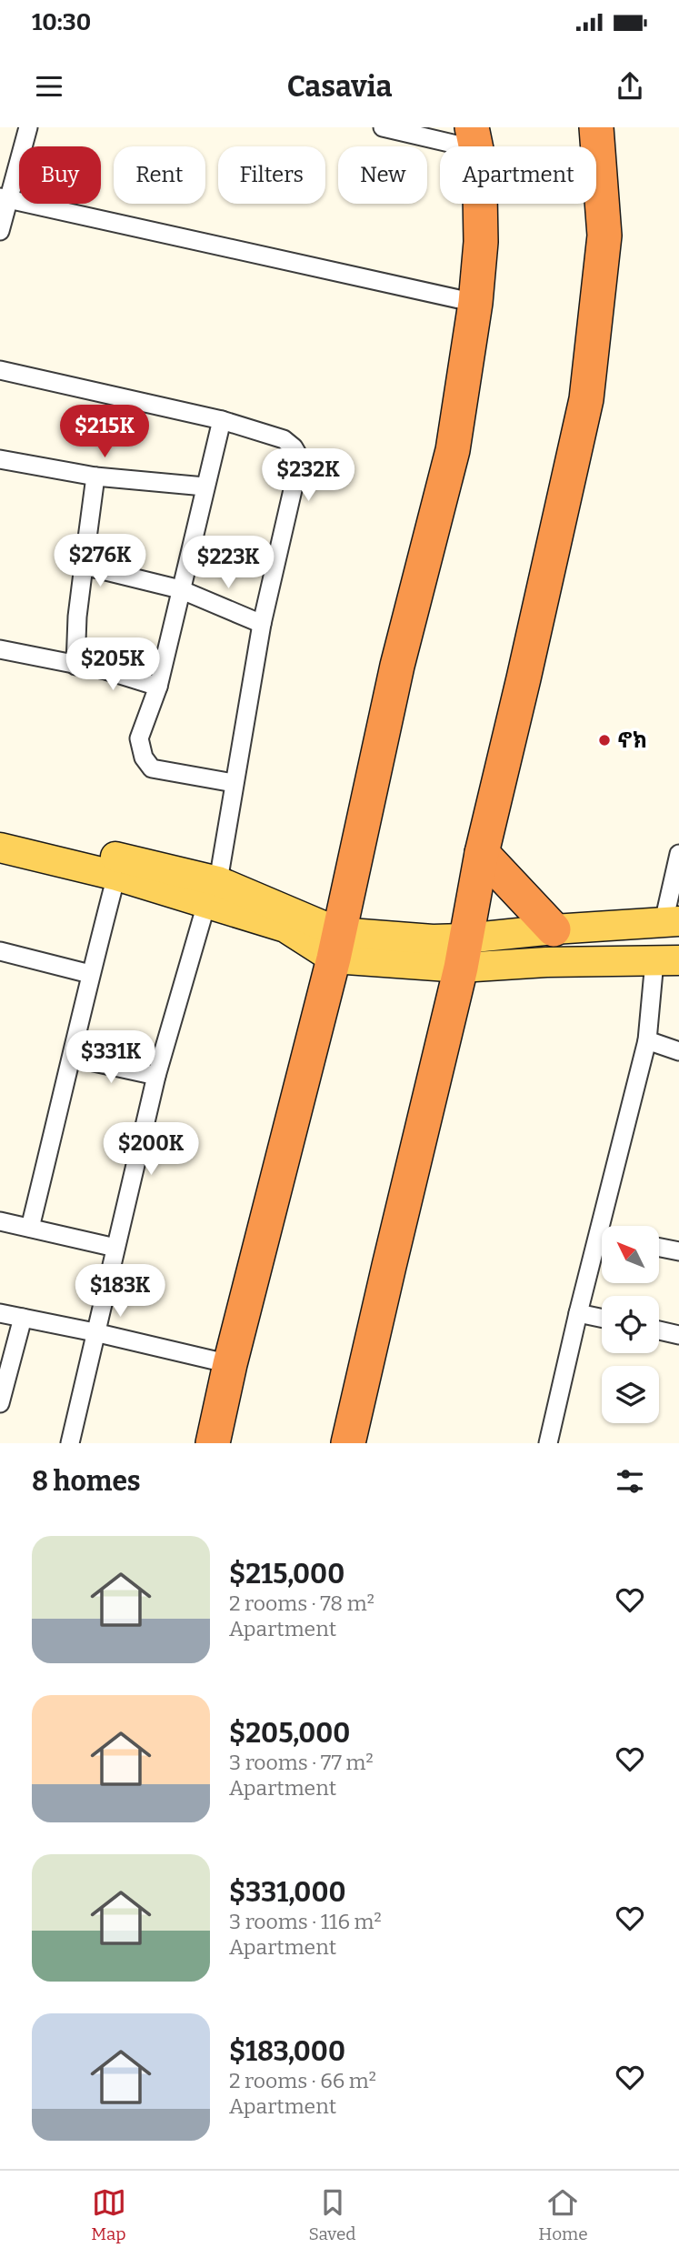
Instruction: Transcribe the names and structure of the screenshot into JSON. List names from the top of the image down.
{
  "places": ["ኖክ"],
  "north": "top left",
  "page": {
    "status": "10:30",
    "header": "Casavia",
    "chip": [
      "Buy",
      "Rent",
      "Filters",
      "New",
      "Apartment"
    ],
    "price": [
      "$215K",
      "$232K",
      "$276K",
      "$223K",
      "$205K",
      "$331K",
      "$200K",
      "$183K"
    ],
    "heading": "8 homes",
    "list": [
      {
        "name": "$215,000",
        "note": "2 rooms · 78 m² · Apartment"
      },
      {
        "name": "$205,000",
        "note": "3 rooms · 77 m² · Apartment"
      },
      {
        "name": "$331,000",
        "note": "3 rooms · 116 m² · Apartment"
      },
      {
        "name": "$183,000",
        "note": "2 rooms · 66 m² · Apartment"
      }
    ],
    "tabs": ["Map", "Saved", "Home"]
  }
}
